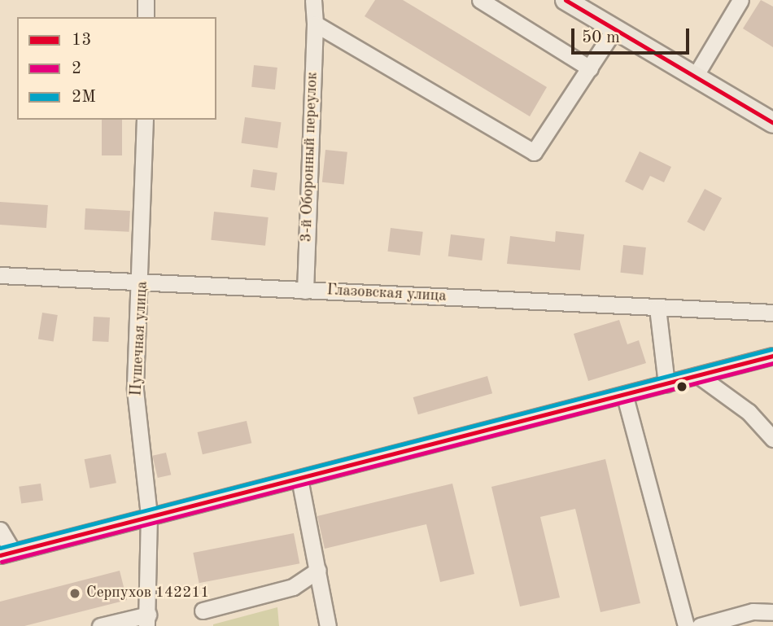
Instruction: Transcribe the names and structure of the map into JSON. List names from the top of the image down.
{
  "streets": {
    "street": ["3-й Оборонный переулок", "Глазовская улица", "Пушечная улица"]
  },
  "crossings": [
    ["3-й Оборонный переулок", "Глазовская улица"],
    ["Глазовская улица", "Пушечная улица"]
  ],
  "places": ["Серпухов 142211"],
  "lines": ["transit line 13", "transit line 2М", "transit line 2"],
  "legend": ["13", "2", "2М"],
  "scale_bar": "50 m"
}
